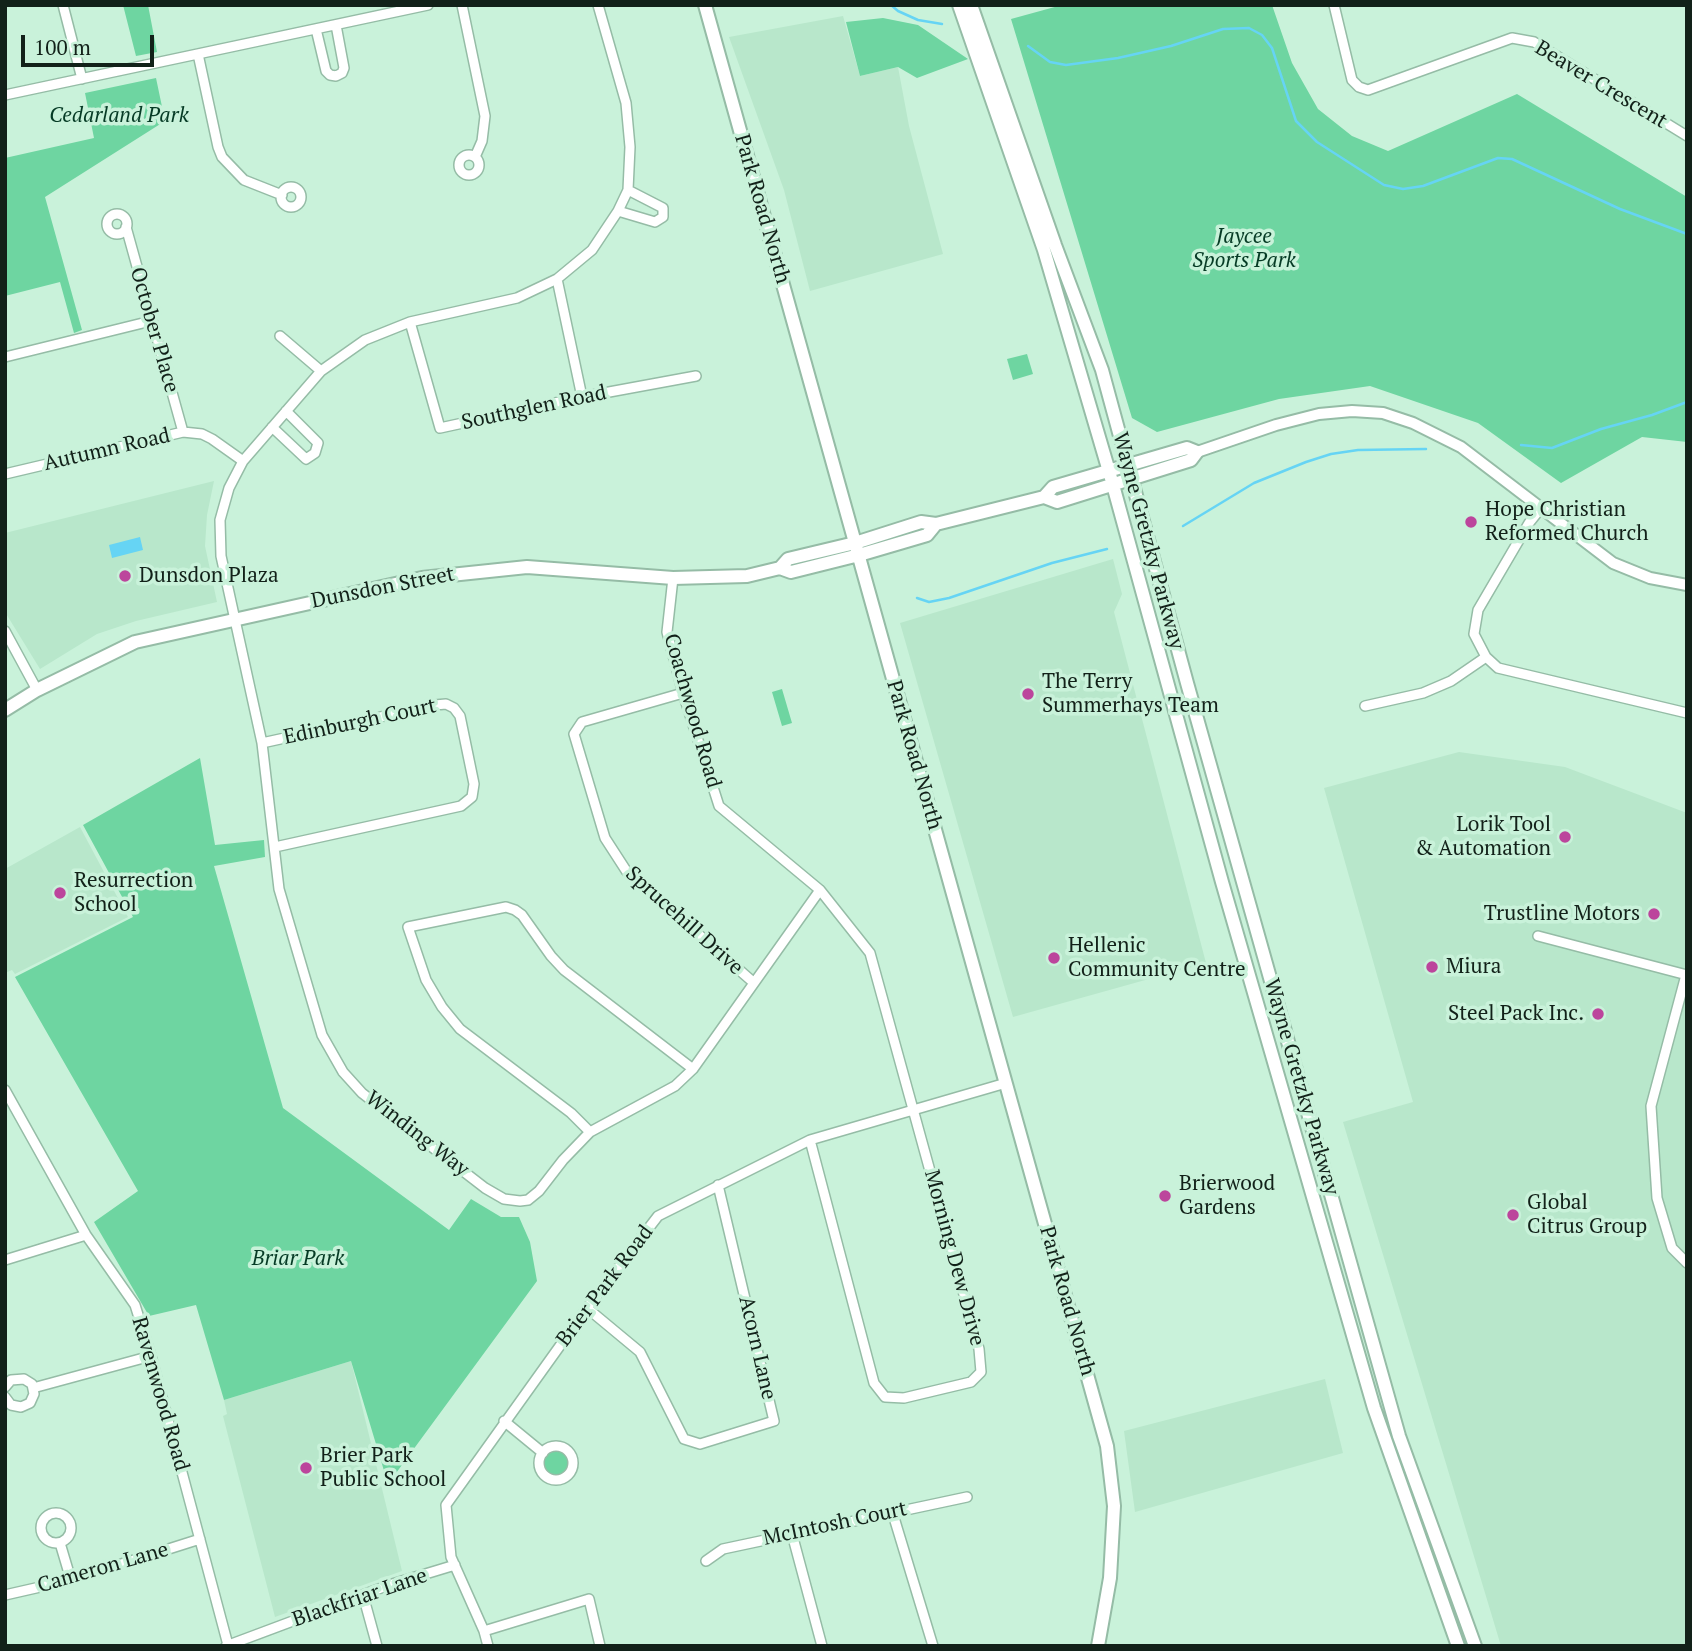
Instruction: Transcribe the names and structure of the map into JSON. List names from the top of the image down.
{
  "streets": {
    "main road": ["Park Road North", "Wayne Gretzky Parkway", "Dunsdon Street"],
    "street": [
      "Beaver Crescent",
      "October Place",
      "Southglen Road",
      "Autumn Road",
      "Coachwood Road",
      "Edinburgh Court",
      "Sprucehill Drive",
      "Winding Way",
      "Morning Dew Drive",
      "Brier Park Road",
      "Acorn Lane",
      "Ravenwood Road",
      "McIntosh Court",
      "Cameron Lane",
      "Blackfriar Lane"
    ]
  },
  "crossings": [
    ["Park Road North", "Dunsdon Street"],
    ["Park Road North", "Brier Park Road"],
    ["October Place", "Autumn Road"],
    ["Southglen Road", "Winding Way"],
    ["Autumn Road", "Winding Way"],
    ["Wayne Gretzky Parkway", "Dunsdon Street"],
    ["Dunsdon Street", "Coachwood Road"],
    ["Dunsdon Street", "Winding Way"],
    ["Coachwood Road", "Sprucehill Drive"],
    ["Coachwood Road", "Winding Way"],
    ["Coachwood Road", "Morning Dew Drive"],
    ["Coachwood Road", "Brier Park Road"],
    ["Edinburgh Court", "Winding Way"],
    ["Sprucehill Drive", "Winding Way"],
    ["Morning Dew Drive", "Brier Park Road"],
    ["Brier Park Road", "Acorn Lane"],
    ["Brier Park Road", "Blackfriar Lane"],
    ["Ravenwood Road", "Cameron Lane"],
    ["Ravenwood Road", "Blackfriar Lane"]
  ],
  "parks": ["Cedarland Park", "Jaycee Sports Park", "Briar Park"],
  "places": [
    "Hope Christian Reformed Church",
    "Dunsdon Plaza",
    "The Terry Summerhays Team",
    "Lorik Tool & Automation",
    "Resurrection School",
    "Trustline Motors",
    "Hellenic Community Centre",
    "Miura",
    "Steel Pack Inc.",
    "Brierwood Gardens",
    "Global Citrus Group",
    "Brier Park Public School"
  ],
  "scale_bar": "100 m"
}
